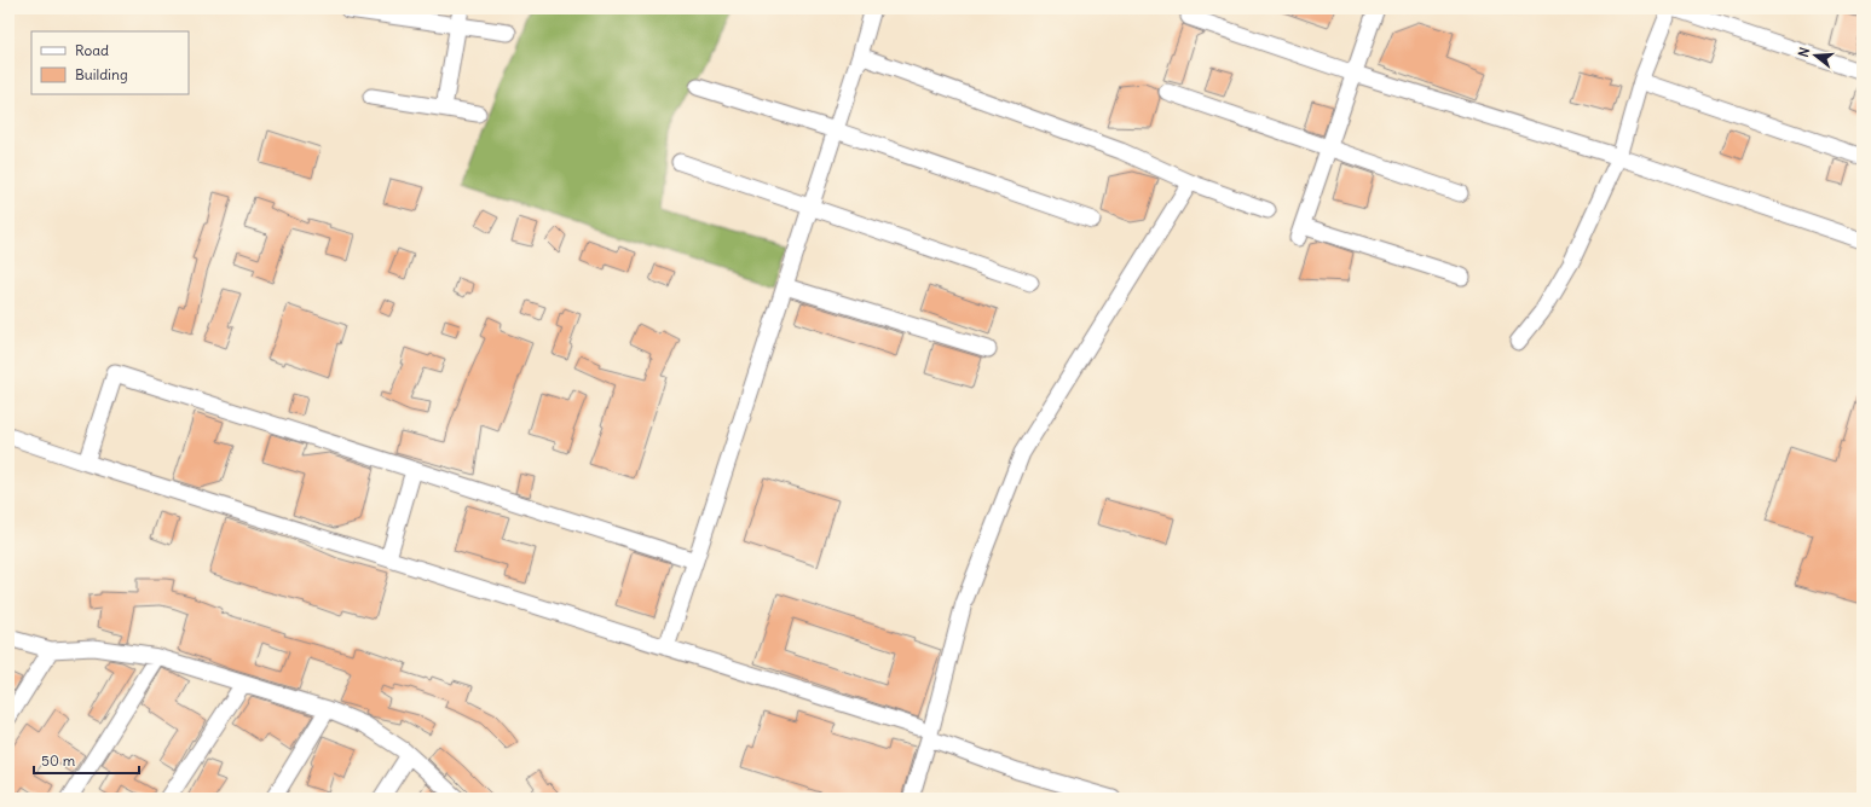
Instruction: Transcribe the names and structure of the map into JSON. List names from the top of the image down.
{
  "legend": ["Road", "Building"],
  "scale_bar": "50 m",
  "north": "left"
}
